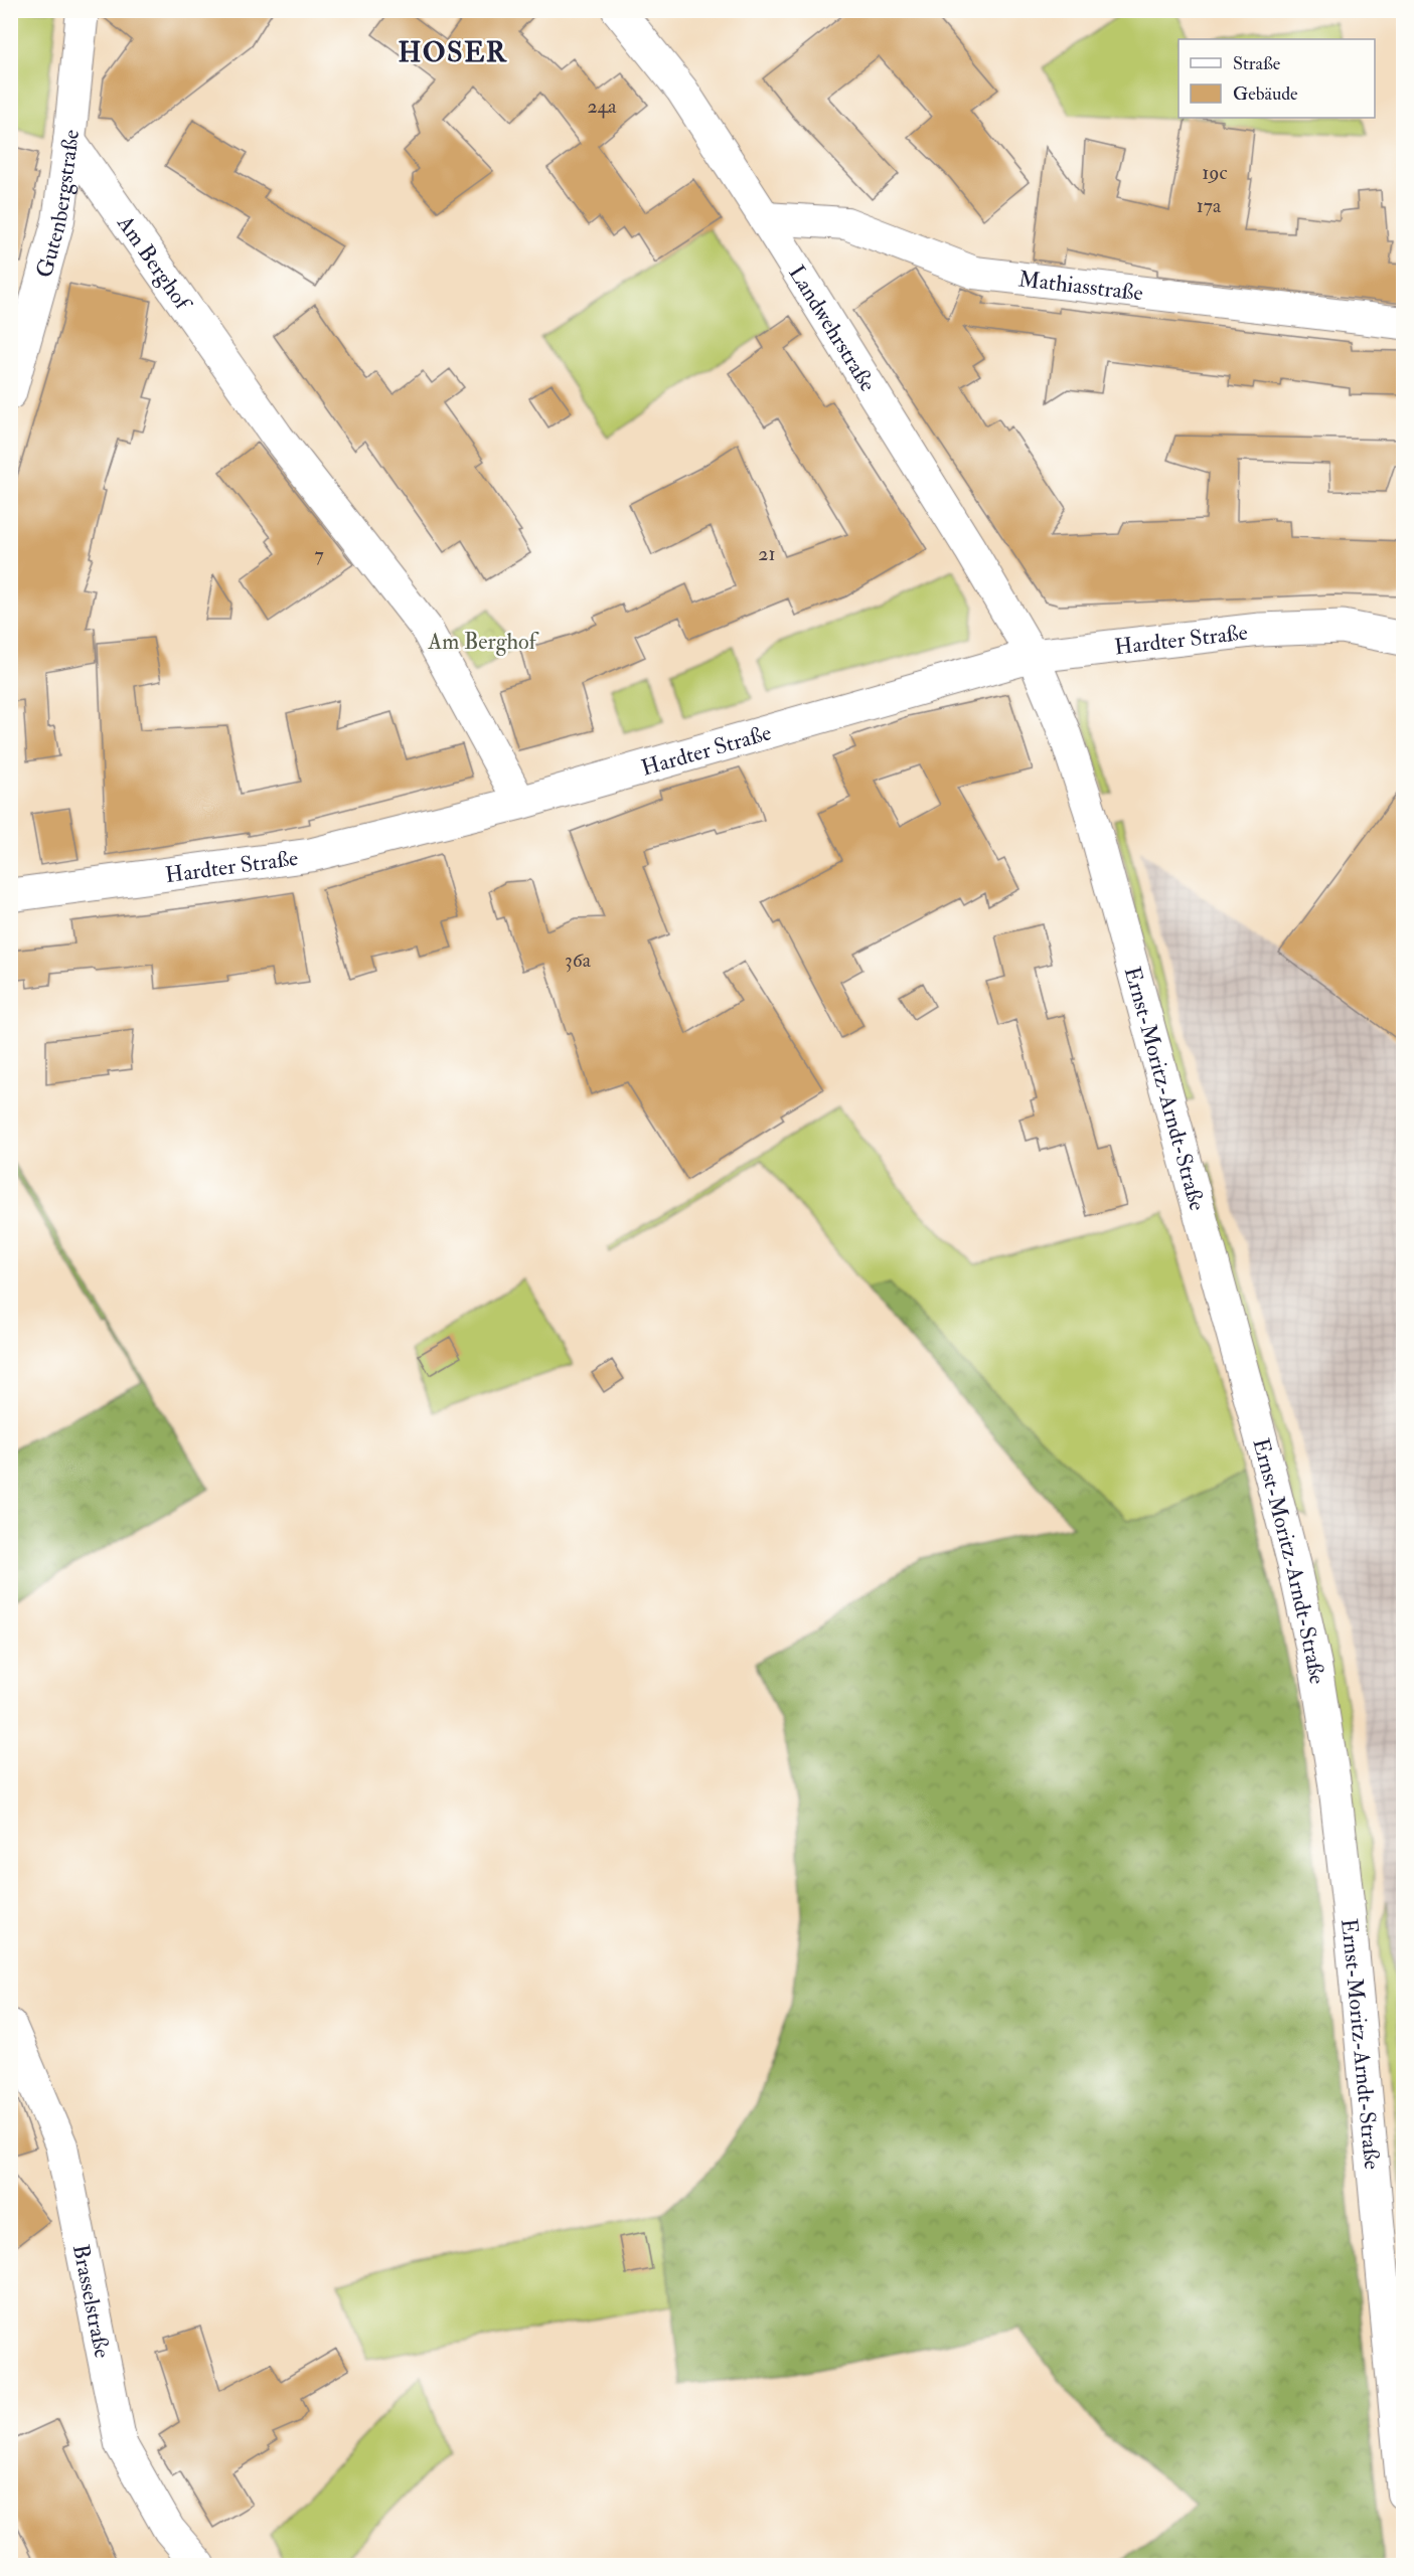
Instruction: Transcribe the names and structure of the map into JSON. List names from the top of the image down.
{
  "streets": {
    "main road": ["Hardter Straße"],
    "street": [
      "Gutenbergstraße",
      "Am Berghof",
      "Mathiasstraße",
      "Landwehrstraße",
      "Ernst-Moritz-Arndt-Straße",
      "Brasselstraße"
    ]
  },
  "crossings": [
    ["Gutenbergstraße", "Am Berghof"],
    ["Am Berghof", "Hardter Straße"],
    ["Mathiasstraße", "Landwehrstraße"],
    ["Landwehrstraße", "Hardter Straße"],
    ["Landwehrstraße", "Ernst-Moritz-Arndt-Straße"],
    ["Hardter Straße", "Ernst-Moritz-Arndt-Straße"]
  ],
  "districts": ["HOSER"],
  "parks": ["Am Berghof"],
  "house_numbers": [
    "24a",
    "19c",
    "17a",
    "21",
    "7",
    "36a"
  ],
  "legend": ["Straße", "Gebäude"]
}
